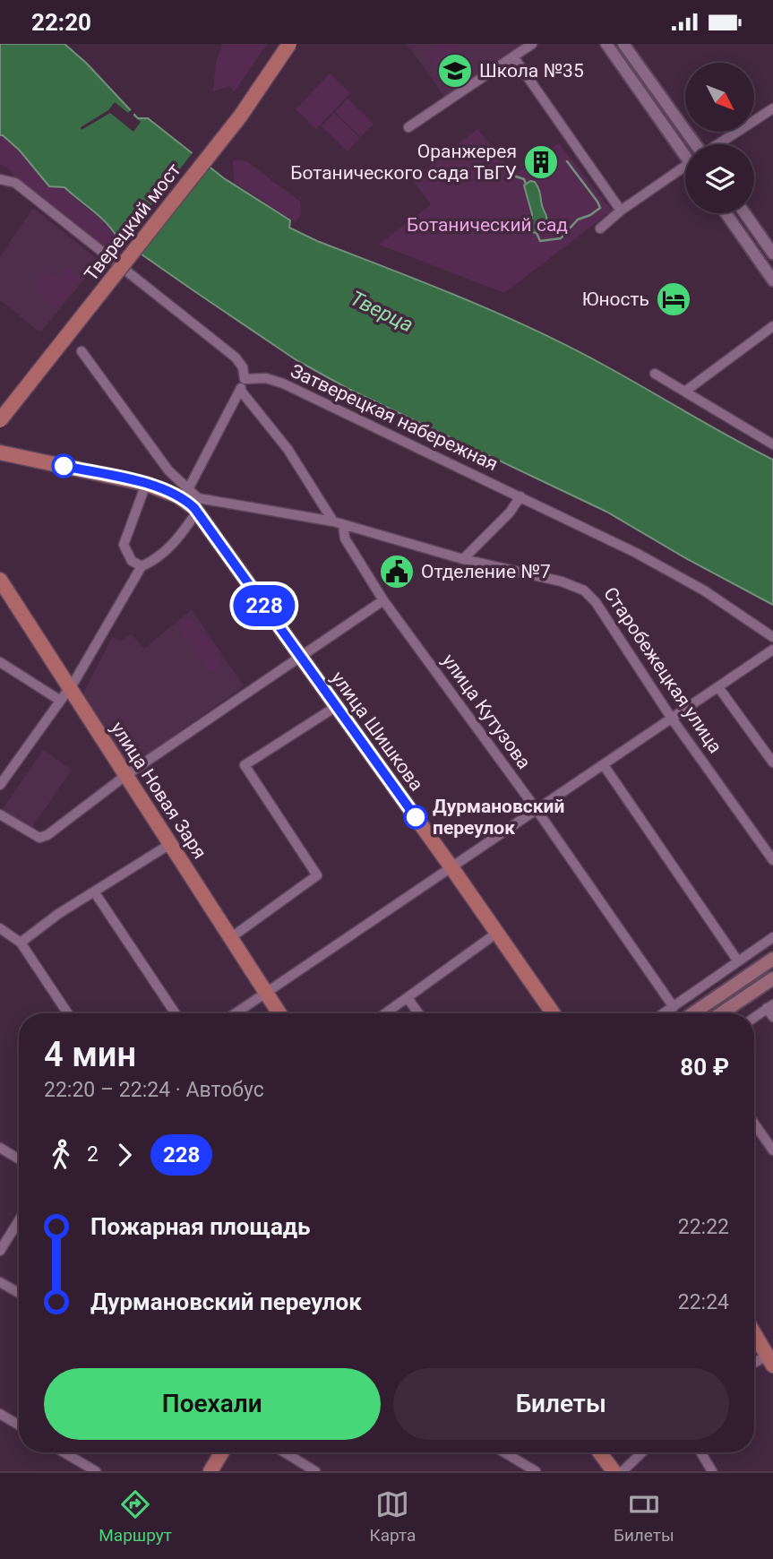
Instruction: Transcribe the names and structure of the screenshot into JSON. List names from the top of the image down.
{
  "streets": {
    "main road": [
      "Тверецкий мост",
      "Старобежецкая улица",
      "улица Шишкова",
      "улица Новая Заря"
    ],
    "street": ["Затверецкая набережная", "улица Кутузова"]
  },
  "crossings": [
    ["Старобежецкая улица", "улица Кутузова"],
    ["Старобежецкая улица", "улица Шишкова"]
  ],
  "water": ["Тверца"],
  "parks": ["Ботанический сад"],
  "places": {
    "school or university": ["Школа №35"],
    "building": ["Оранжерея Ботанического сада ТвГУ"],
    "hotel": ["Юность"],
    "public building": ["Отделение №7"],
    "other": ["Дурмановский переулок"]
  },
  "lines": ["bus line 228"],
  "north": "bottom right",
  "page": {
    "status": "22:20",
    "on_map": "228",
    "heading": ["4 мин", "22:20 – 22:24 · Автобус", "80 ₽"],
    "legs": ["2", "228"],
    "list": [
      {
        "name": "Пожарная площадь",
        "value": "22:22"
      },
      {
        "name": "Дурмановский переулок",
        "value": "22:24"
      }
    ],
    "buttons": ["Поехали", "Билеты"],
    "tabs": ["Маршрут", "Карта", "Билеты"]
  }
}
